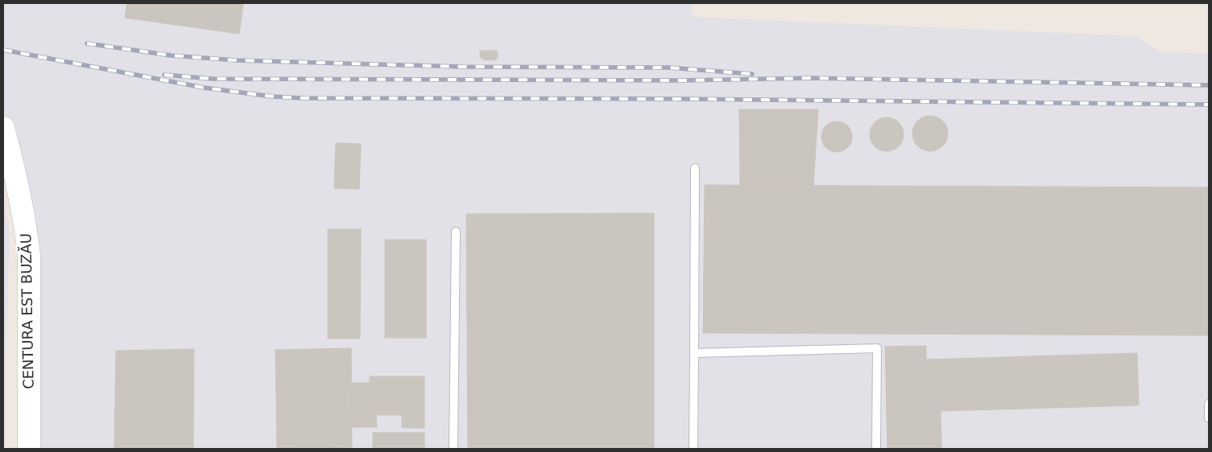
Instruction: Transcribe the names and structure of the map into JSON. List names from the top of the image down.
{
  "streets": {
    "main road": ["CENTURA EST BUZĂU"]
  }
}
